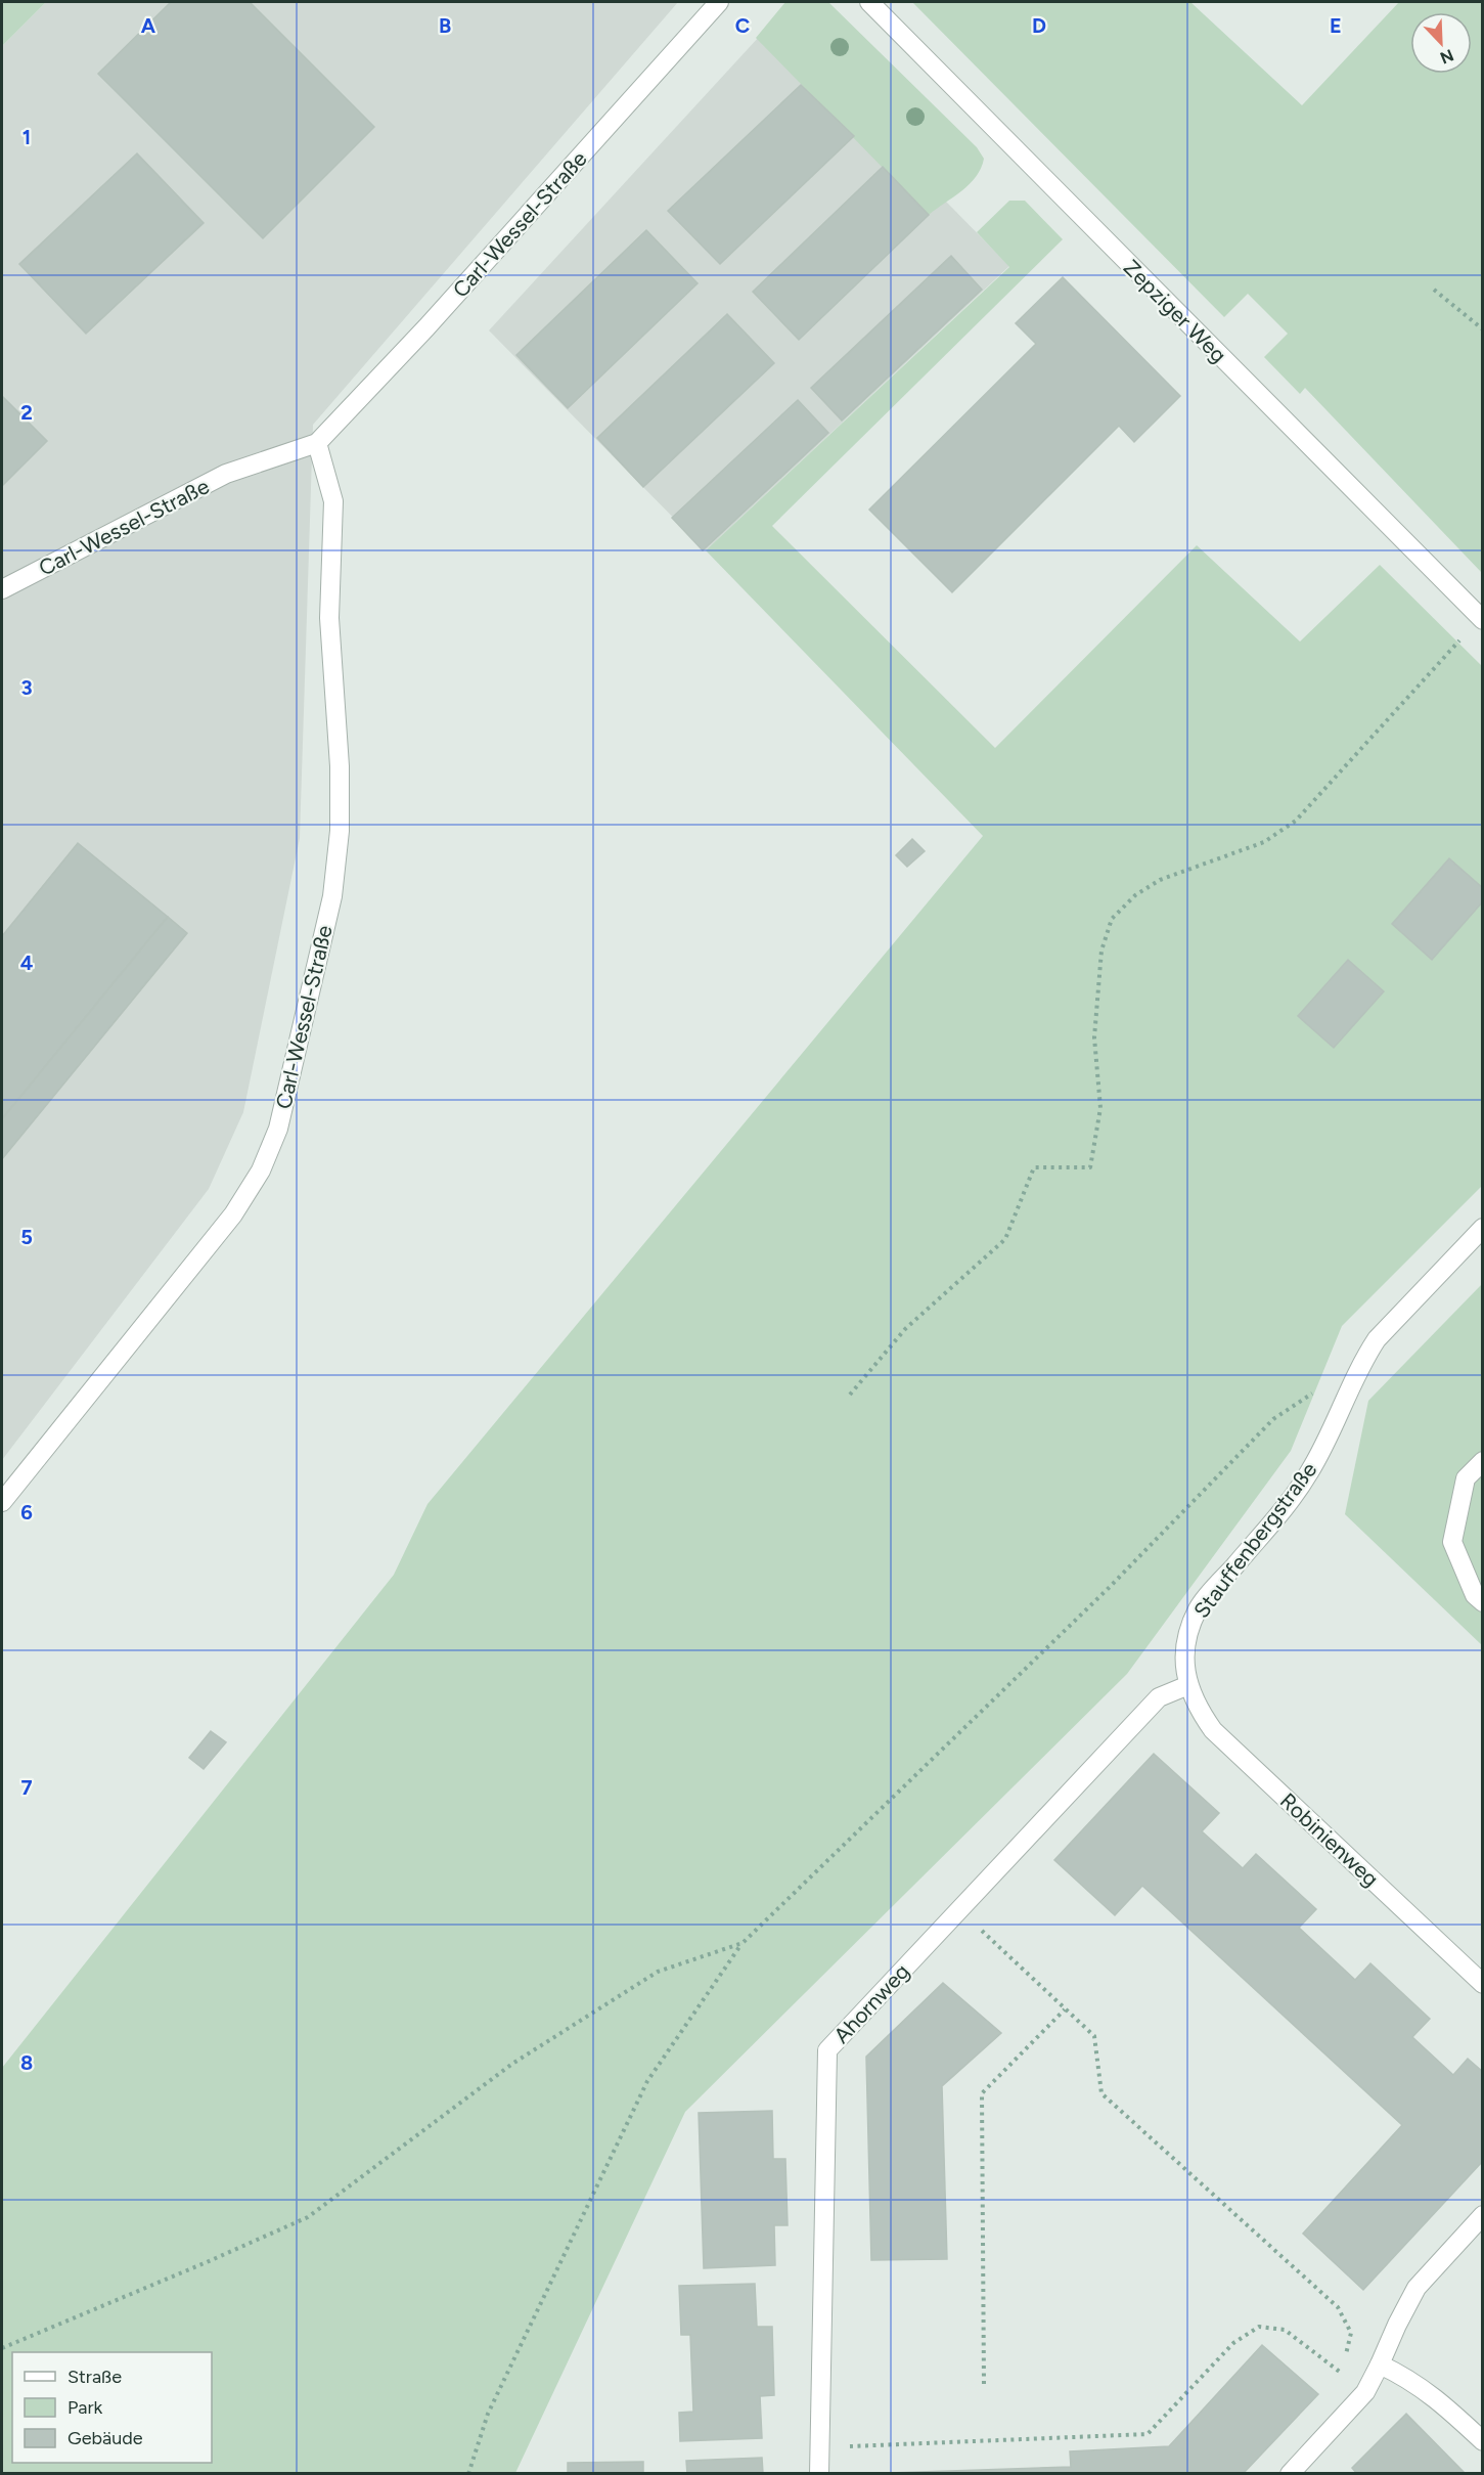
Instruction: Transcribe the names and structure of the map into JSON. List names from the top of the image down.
{
  "streets": {
    "street": [
      "Carl-Wessel-Straße",
      "Zepziger Weg",
      "Stauffenbergstraße",
      "Robinienweg",
      "Ahornweg"
    ]
  },
  "crossings": [
    ["Stauffenbergstraße", "Robinienweg"],
    ["Stauffenbergstraße", "Ahornweg"],
    ["Robinienweg", "Ahornweg"]
  ],
  "legend": ["Straße", "Park", "Gebäude"],
  "north": "bottom right",
  "grid": {
    "columns": [
      "A",
      "B",
      "C",
      "D",
      "E"
    ],
    "rows": [
      "1",
      "2",
      "3",
      "4",
      "5",
      "6",
      "7",
      "8"
    ]
  }
}
